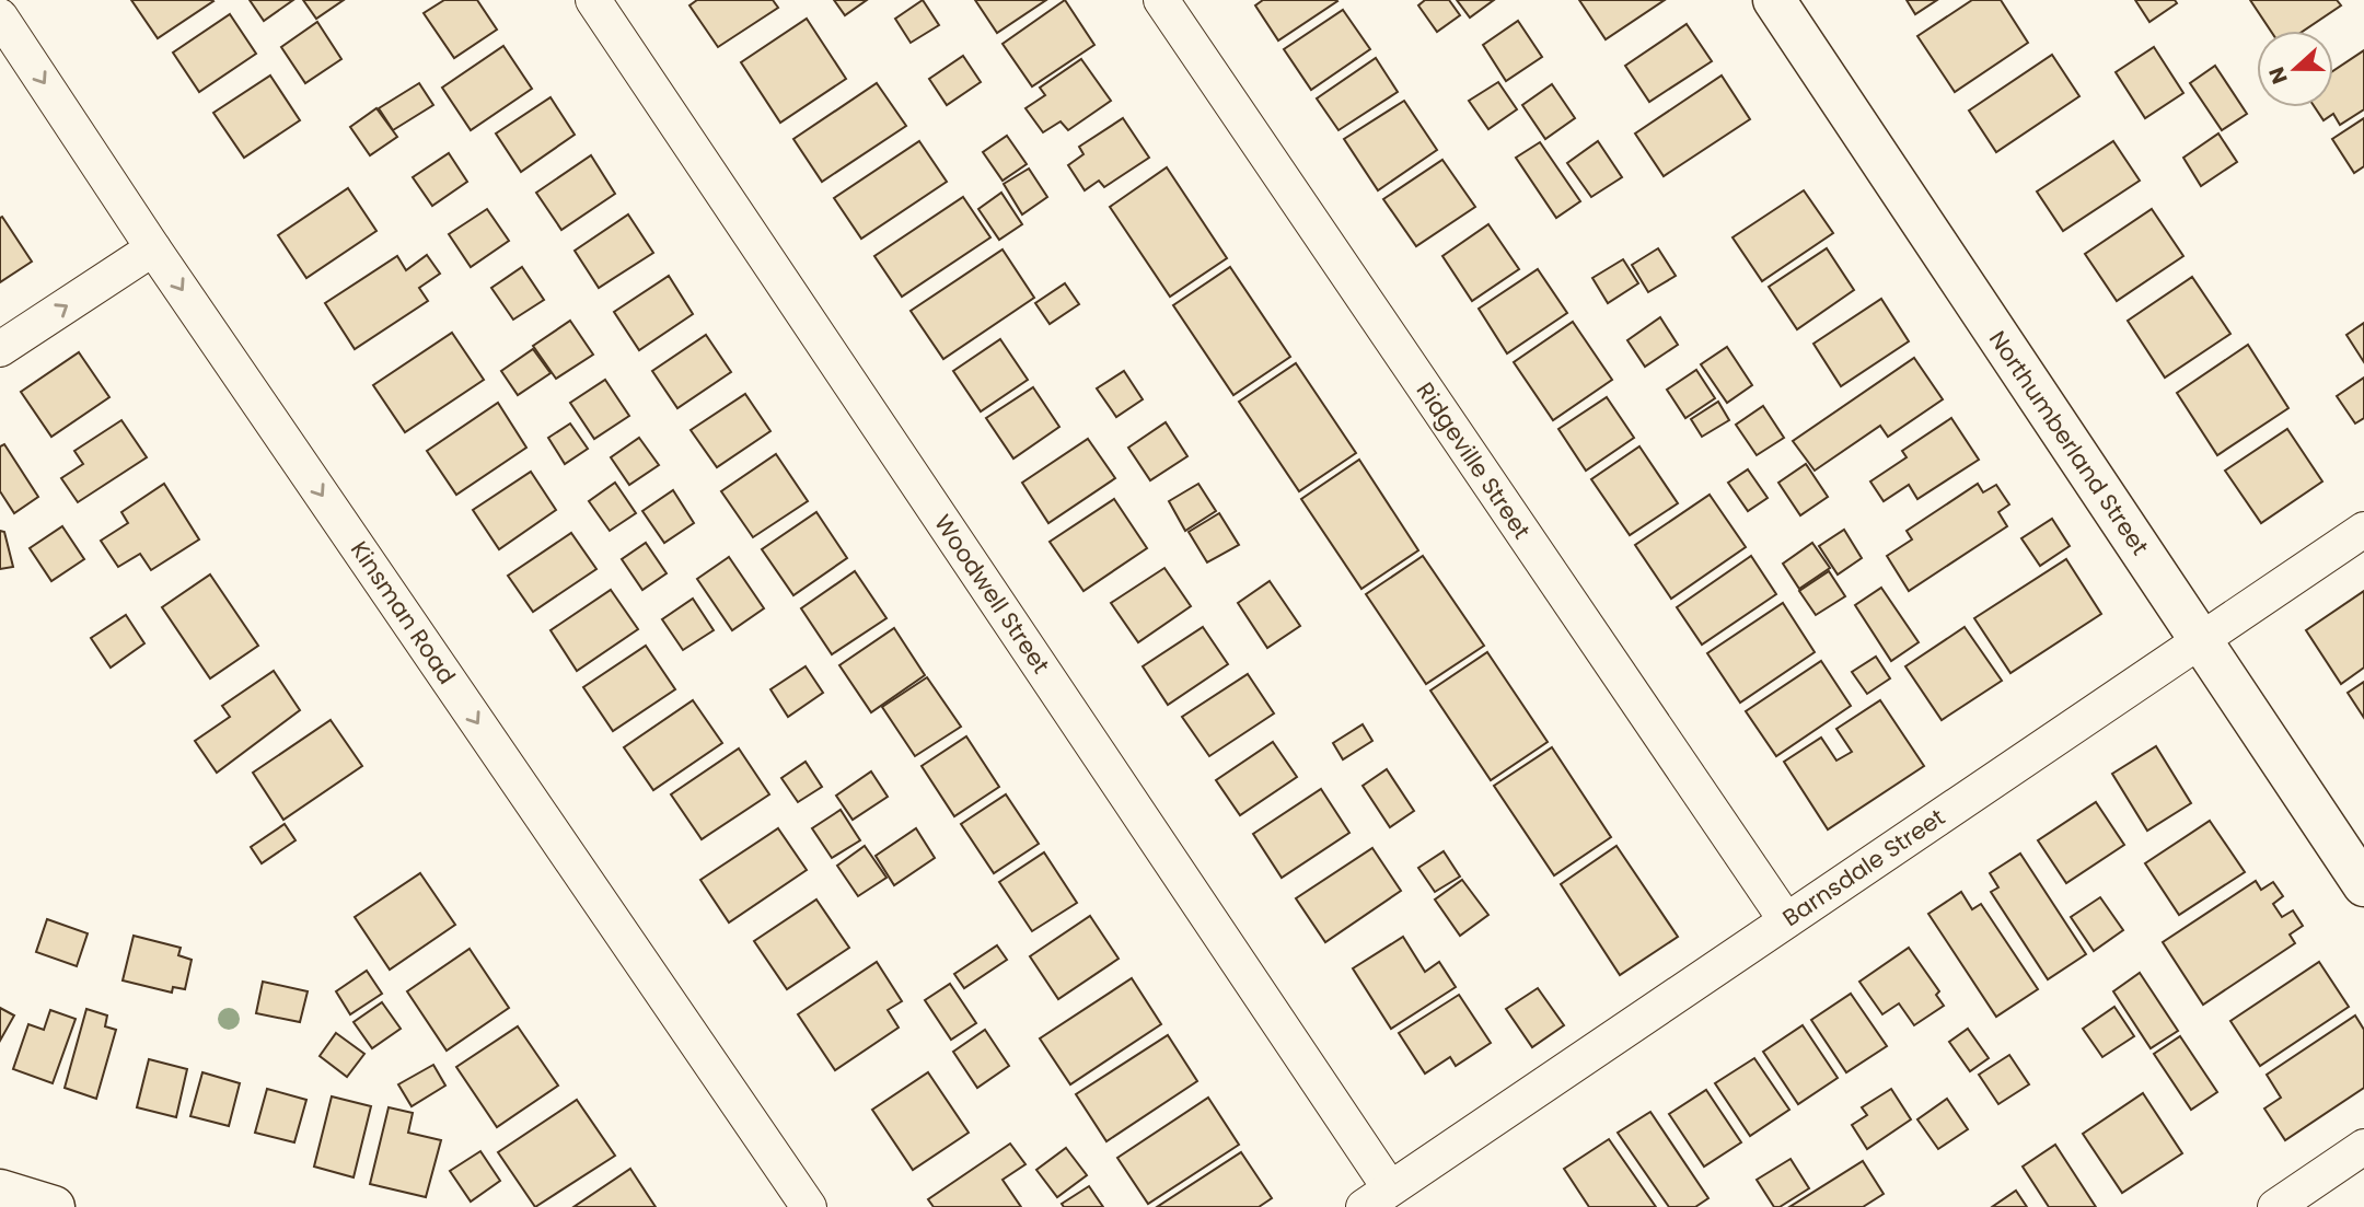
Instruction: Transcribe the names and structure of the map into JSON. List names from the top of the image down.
{
  "streets": {
    "street": [
      "Northumberland Street",
      "Ridgeville Street",
      "Woodwell Street",
      "Kinsman Road",
      "Barnsdale Street"
    ]
  },
  "crossings": [
    ["Northumberland Street", "Barnsdale Street"],
    ["Ridgeville Street", "Barnsdale Street"],
    ["Woodwell Street", "Barnsdale Street"]
  ],
  "one_way": ["Kinsman Road"],
  "north": "left"
}
